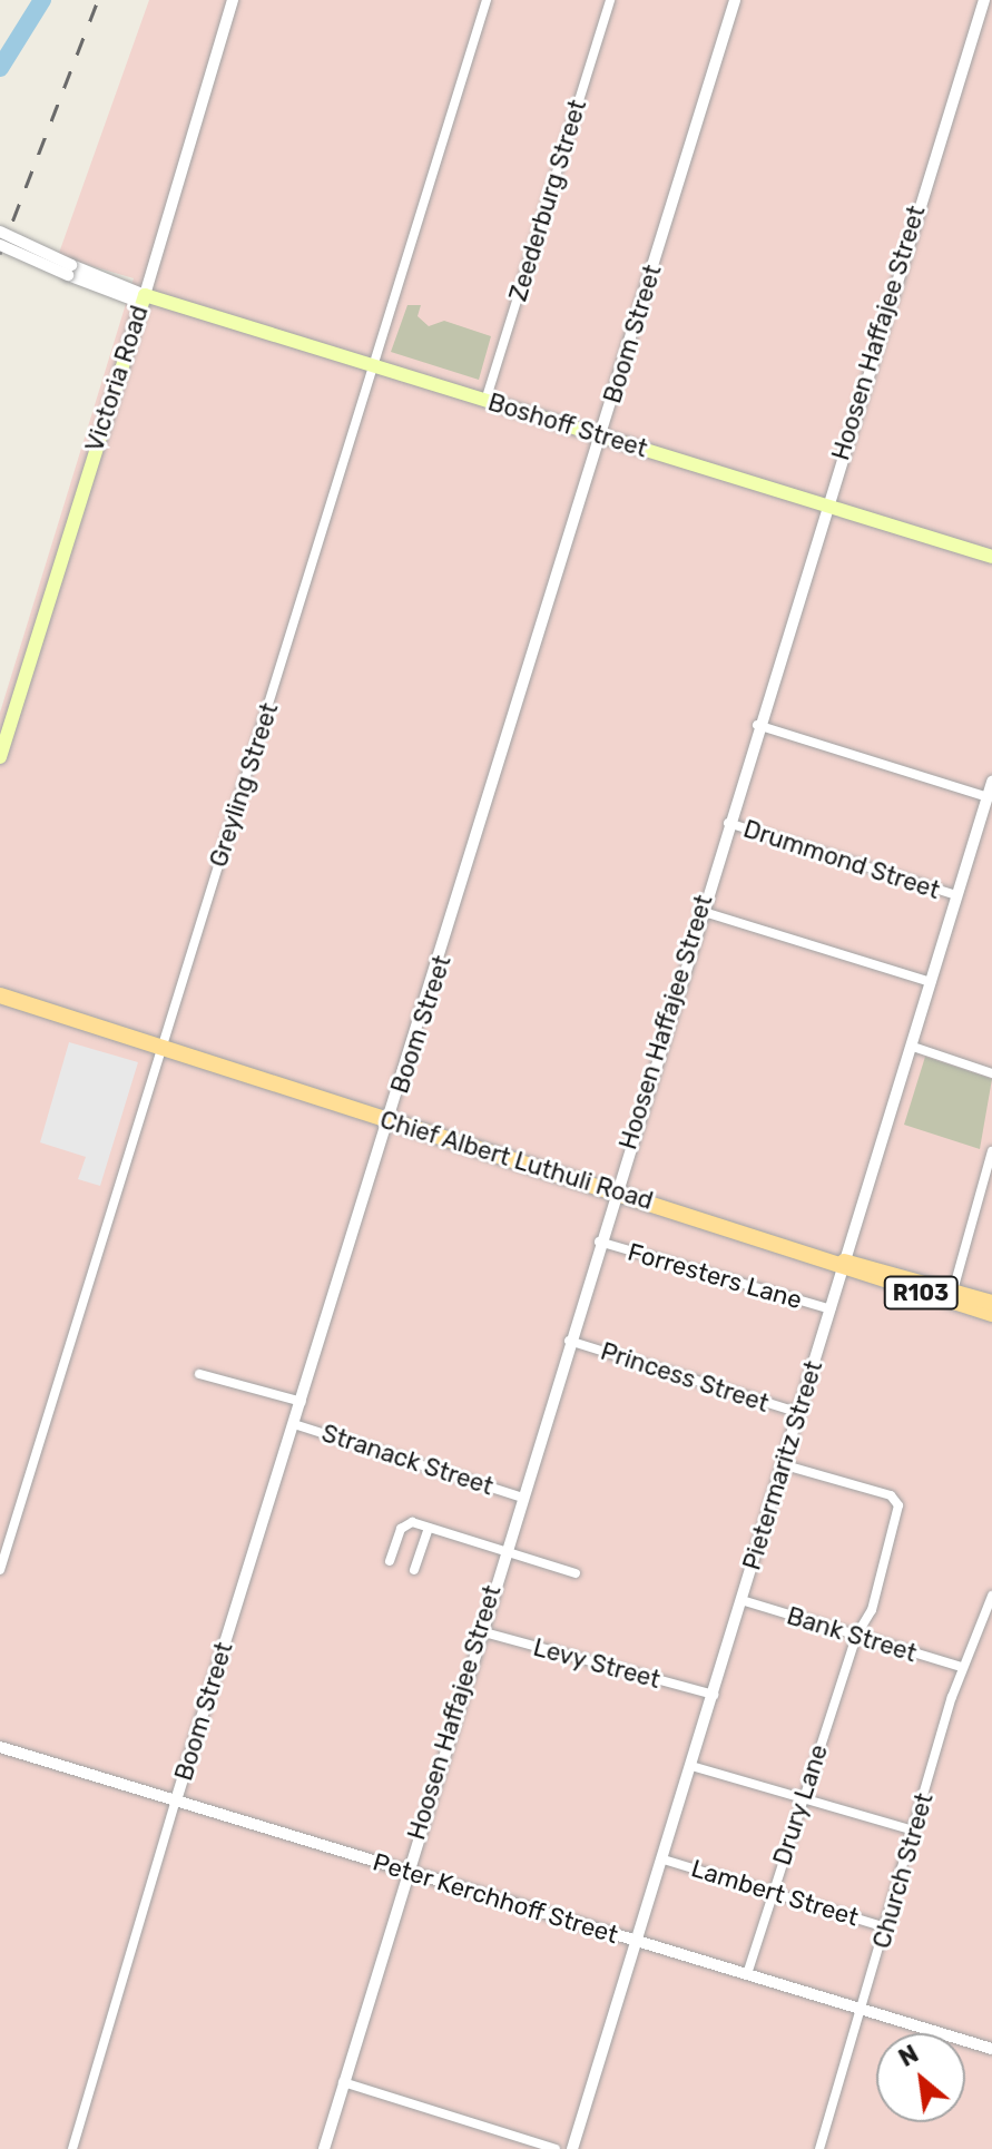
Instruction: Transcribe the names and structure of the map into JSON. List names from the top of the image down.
{
  "streets": {
    "main road": [
      "Victoria Road",
      "Boshoff Street",
      "Chief Albert Luthuli Road",
      "R103"
    ],
    "street": [
      "Zeederburg Street",
      "Hoosen Haffajee Street",
      "Boom Street",
      "Greyling Street",
      "Drummond Street",
      "Forresters Lane",
      "Princess Street",
      "Stranack Street",
      "Pietermaritz Street",
      "Bank Street",
      "Levy Street",
      "Drury Lane",
      "Church Street",
      "Lambert Street",
      "Peter Kerchhoff Street"
    ]
  },
  "crossings": [
    ["Zeederburg Street", "Boshoff Street"],
    ["Hoosen Haffajee Street", "Boshoff Street"],
    ["Hoosen Haffajee Street", "Drummond Street"],
    ["Hoosen Haffajee Street", "Chief Albert Luthuli Road"],
    ["Hoosen Haffajee Street", "Forresters Lane"],
    ["Hoosen Haffajee Street", "Princess Street"],
    ["Hoosen Haffajee Street", "Stranack Street"],
    ["Hoosen Haffajee Street", "Levy Street"],
    ["Hoosen Haffajee Street", "Peter Kerchhoff Street"],
    ["Boom Street", "Boshoff Street"],
    ["Boom Street", "Chief Albert Luthuli Road"],
    ["Boom Street", "Stranack Street"],
    ["Boom Street", "Peter Kerchhoff Street"],
    ["Victoria Road", "Boshoff Street"],
    ["Boshoff Street", "Greyling Street"],
    ["Greyling Street", "Chief Albert Luthuli Road"],
    ["Drummond Street", "Pietermaritz Street"],
    ["Chief Albert Luthuli Road", "Pietermaritz Street"],
    ["Forresters Lane", "Pietermaritz Street"],
    ["Princess Street", "Pietermaritz Street"],
    ["Pietermaritz Street", "Bank Street"],
    ["Pietermaritz Street", "Levy Street"],
    ["Pietermaritz Street", "Drury Lane"],
    ["Pietermaritz Street", "Lambert Street"],
    ["Pietermaritz Street", "Peter Kerchhoff Street"],
    ["Bank Street", "Drury Lane"],
    ["Bank Street", "Church Street"],
    ["Drury Lane", "Lambert Street"],
    ["Drury Lane", "Peter Kerchhoff Street"],
    ["Church Street", "Lambert Street"],
    ["Church Street", "Peter Kerchhoff Street"]
  ],
  "north": "top left"
}
